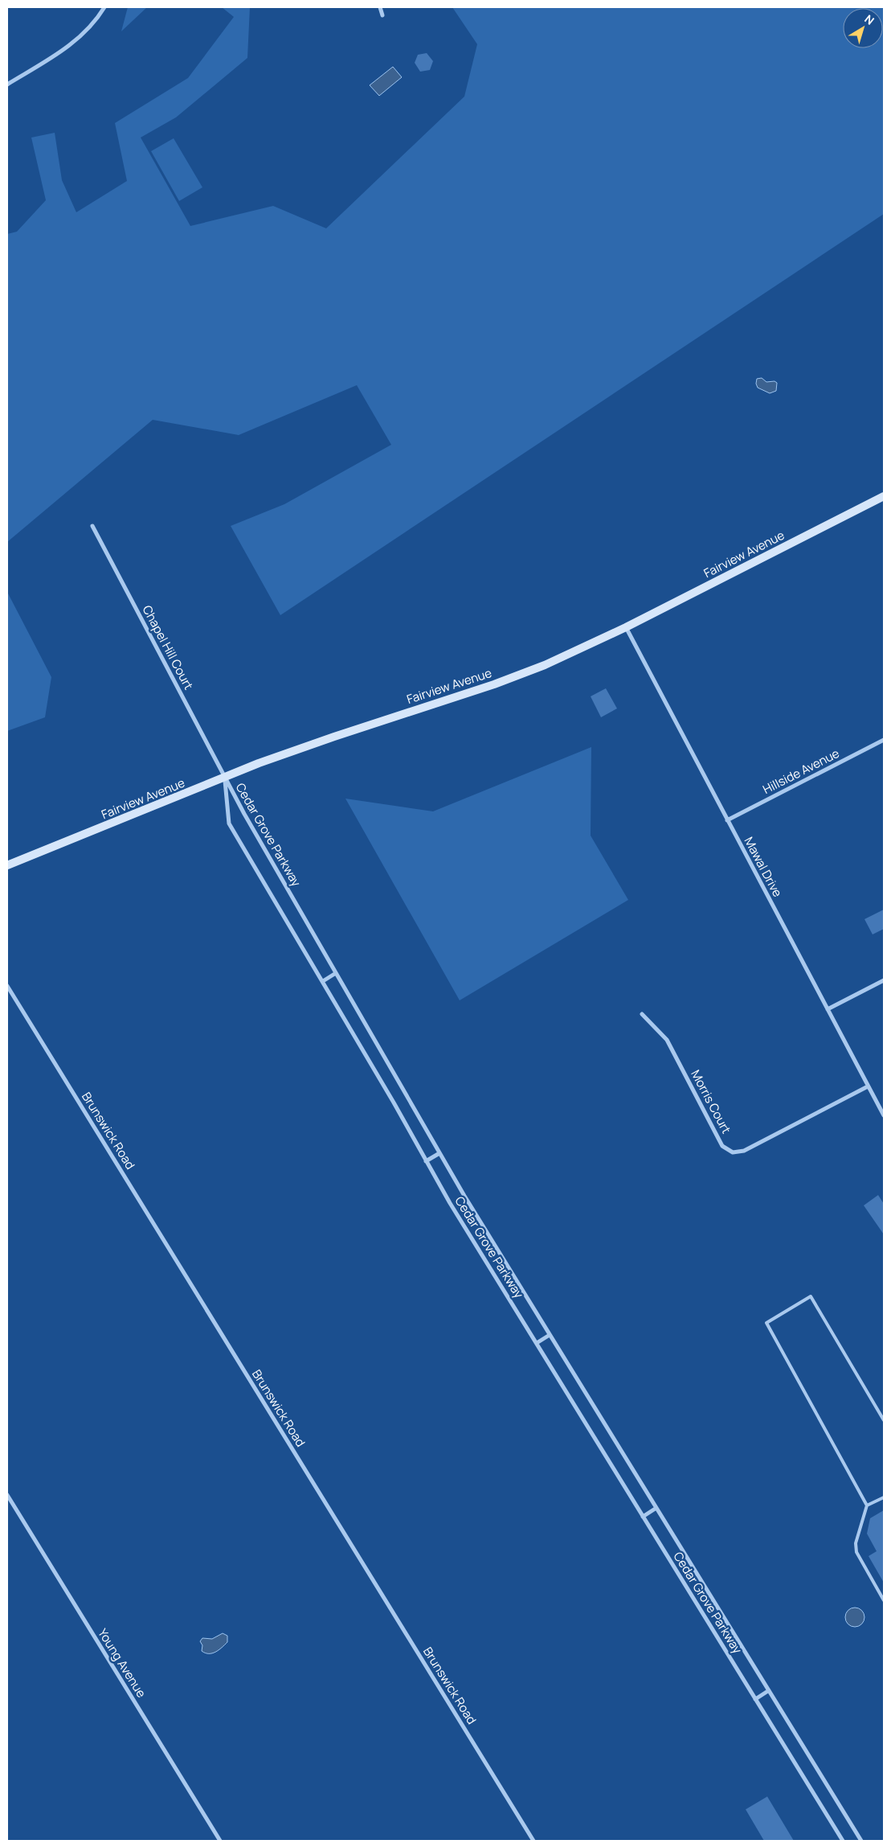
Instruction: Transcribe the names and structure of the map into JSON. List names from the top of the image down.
{
  "streets": {
    "main road": ["Fairview Avenue"],
    "street": [
      "Chapel Hill Court",
      "Hillside Avenue",
      "Cedar Grove Parkway",
      "Mawal Drive",
      "Morris Court",
      "Brunswick Road",
      "Young Avenue"
    ]
  },
  "crossings": [
    ["Fairview Avenue", "Chapel Hill Court"],
    ["Fairview Avenue", "Cedar Grove Parkway"],
    ["Fairview Avenue", "Mawal Drive"],
    ["Chapel Hill Court", "Cedar Grove Parkway"],
    ["Hillside Avenue", "Mawal Drive"],
    ["Mawal Drive", "Morris Court"]
  ],
  "north": "top right"
}
